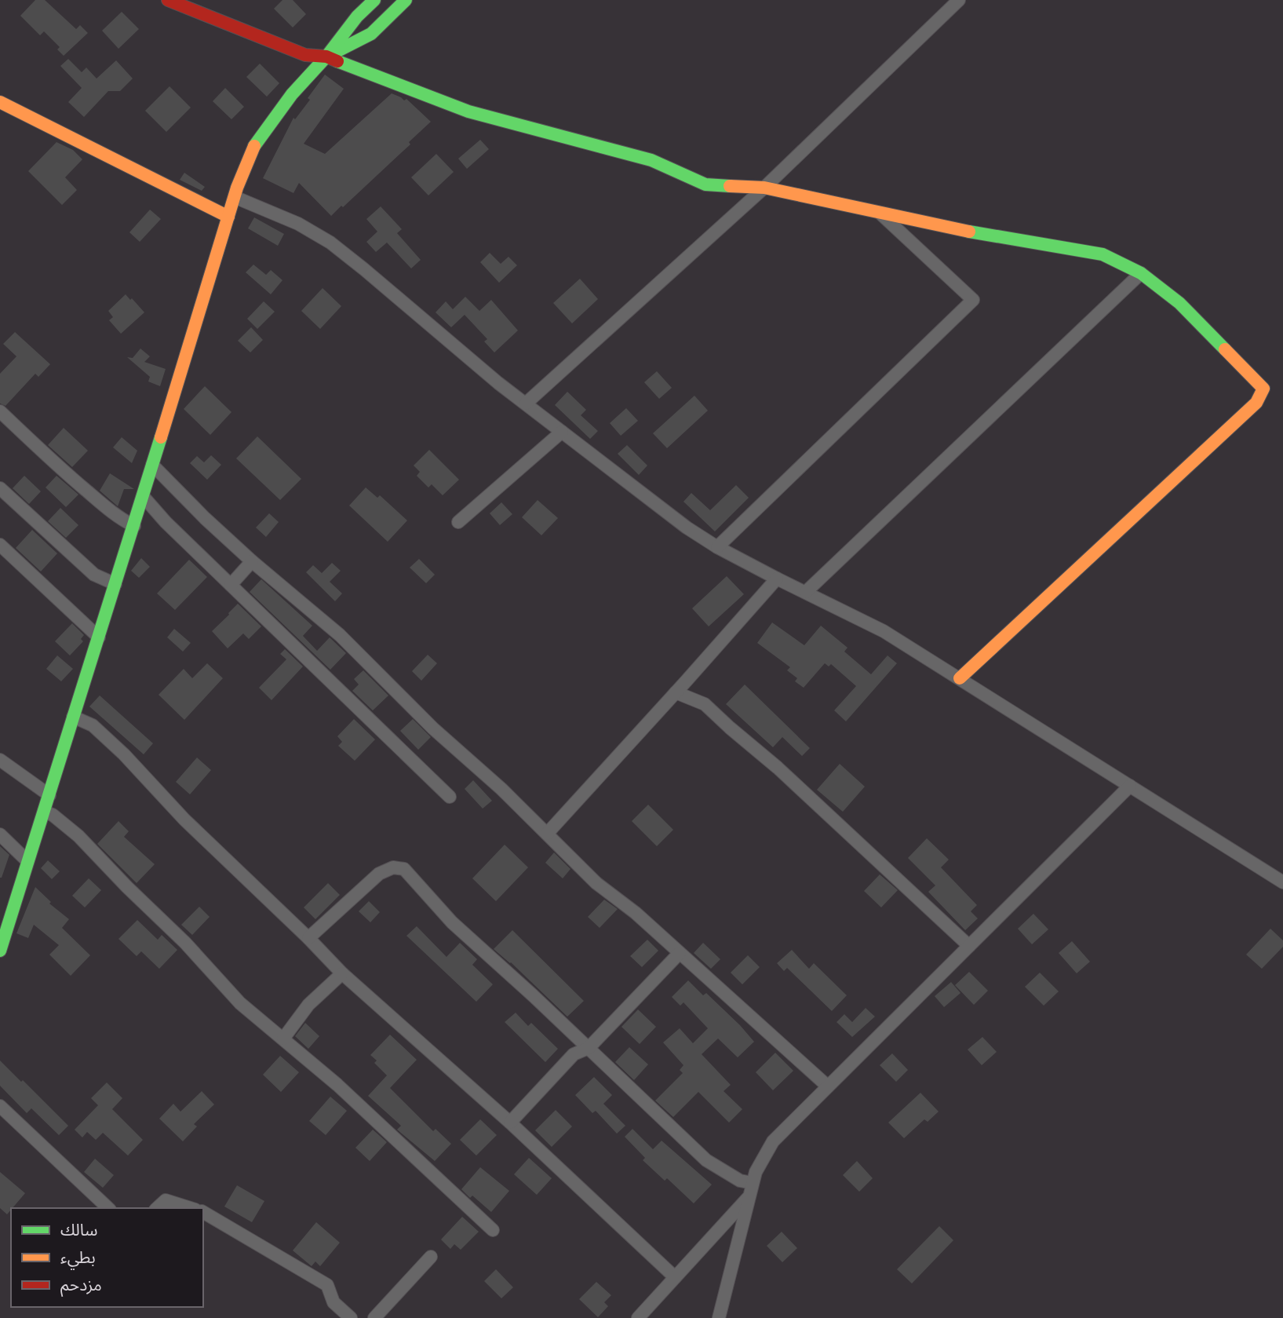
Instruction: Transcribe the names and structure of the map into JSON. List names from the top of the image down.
{
  "legend": ["سالك", "بطيء", "مزدحم"]
}
